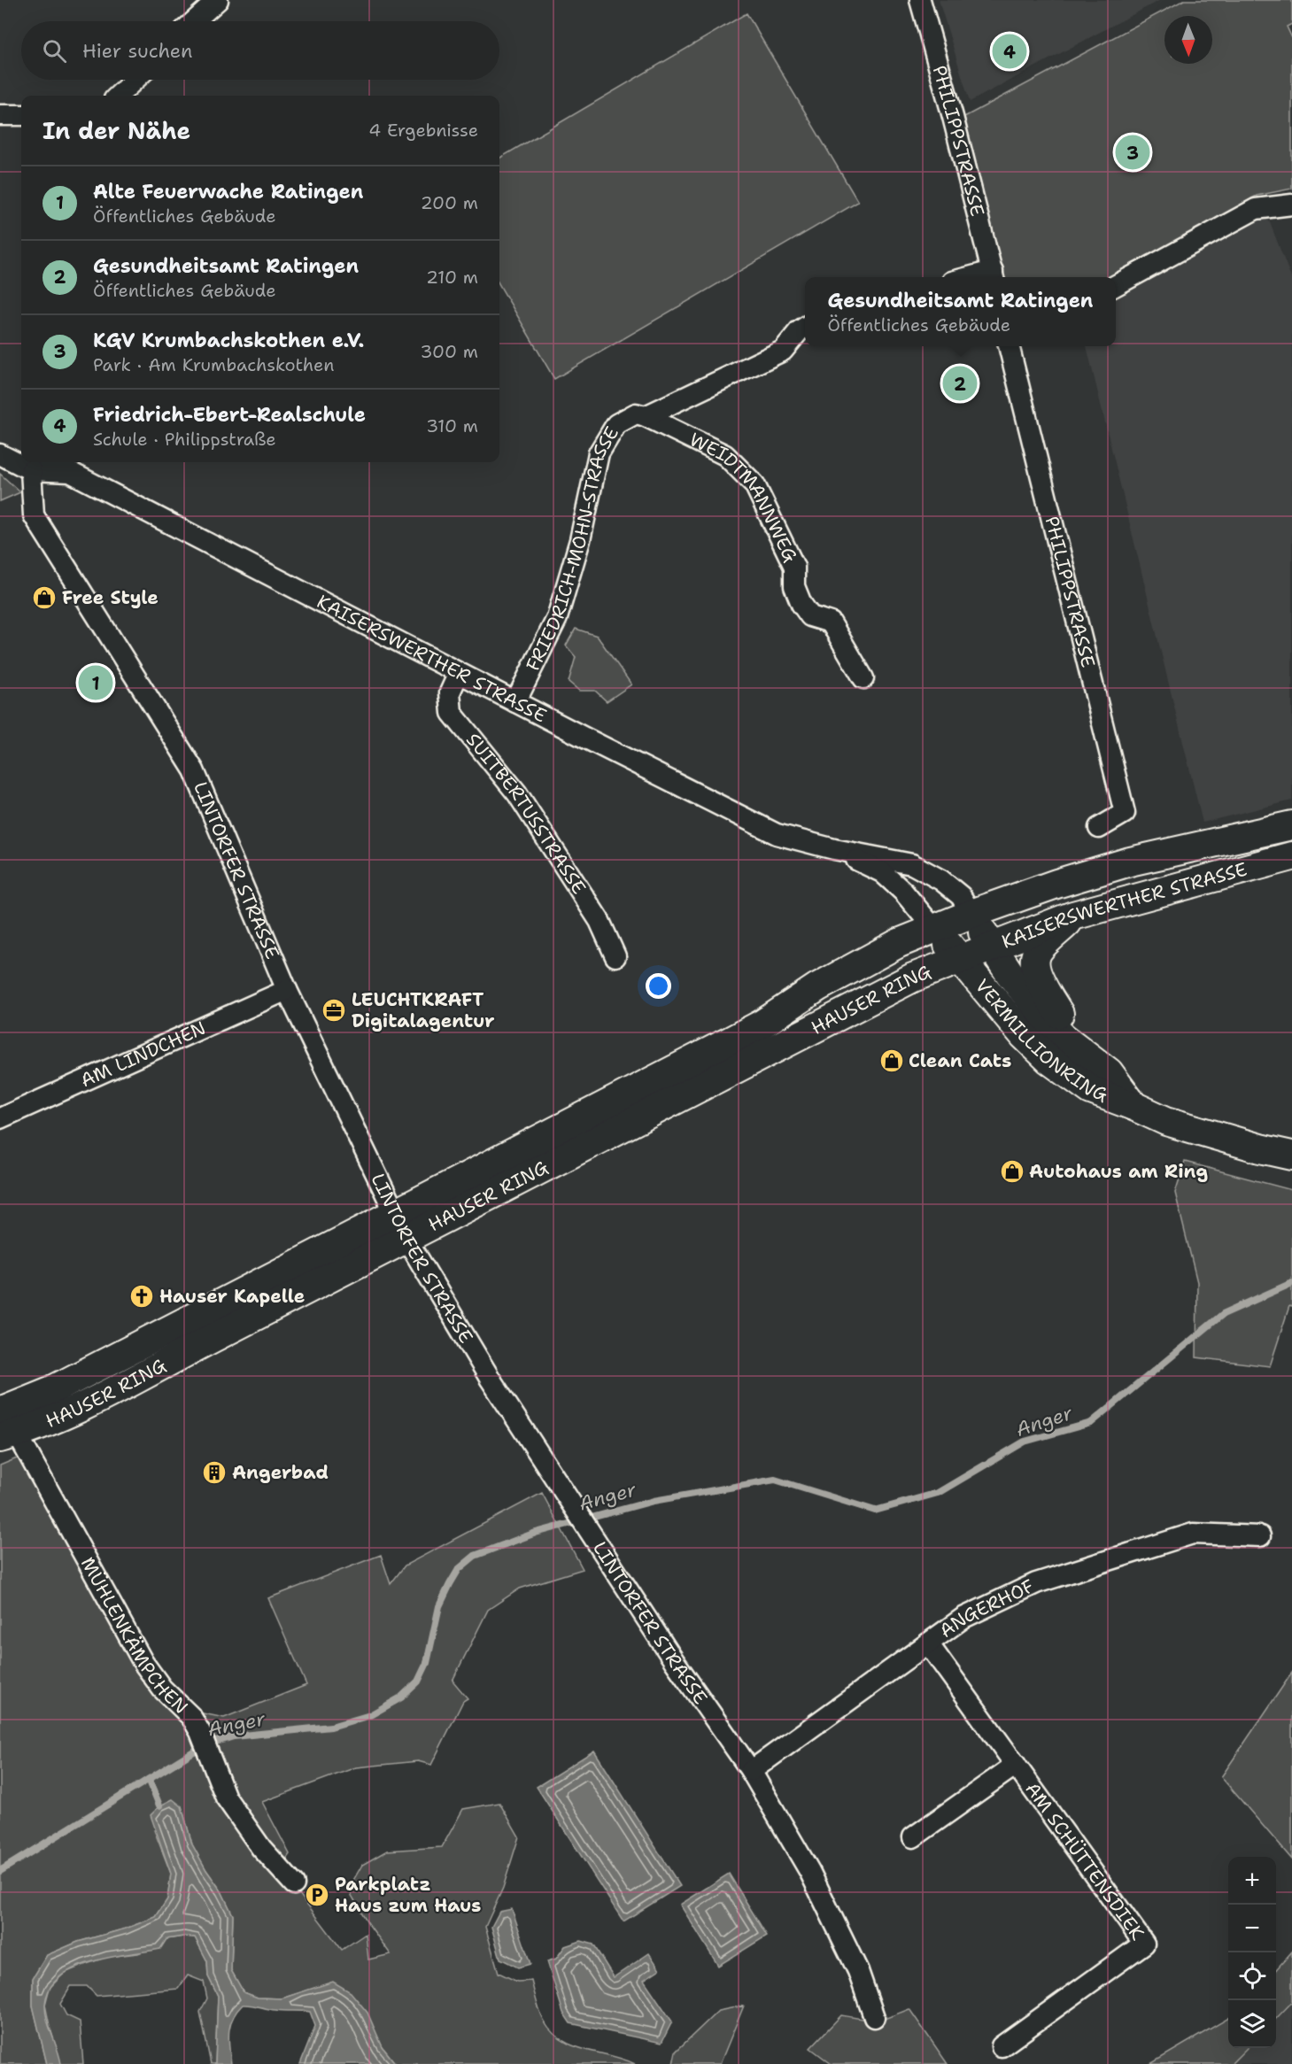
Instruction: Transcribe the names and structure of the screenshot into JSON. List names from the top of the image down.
{
  "streets": {
    "main road": ["KAISERSWERTHER STRASSE", "HAUSER RING", "VERMILLIONRING"],
    "street": [
      "PHILIPPSTRASSE",
      "WEIDTMANNWEG",
      "FRIEDRICH-MOHN-STRASSE",
      "SUITBERTUSSTRASSE",
      "LINTORFER STRASSE",
      "AM LINDCHEN",
      "ANGERHOF",
      "MÜHLENKÄMPCHEN",
      "AM SCHÜTTENSDIEK"
    ]
  },
  "crossings": [
    ["WEIDTMANNWEG", "FRIEDRICH-MOHN-STRASSE"],
    ["FRIEDRICH-MOHN-STRASSE", "KAISERSWERTHER STRASSE"],
    ["KAISERSWERTHER STRASSE", "SUITBERTUSSTRASSE"],
    ["KAISERSWERTHER STRASSE", "LINTORFER STRASSE"],
    ["KAISERSWERTHER STRASSE", "HAUSER RING"],
    ["KAISERSWERTHER STRASSE", "VERMILLIONRING"],
    ["LINTORFER STRASSE", "HAUSER RING"],
    ["LINTORFER STRASSE", "AM LINDCHEN"],
    ["LINTORFER STRASSE", "ANGERHOF"],
    ["HAUSER RING", "VERMILLIONRING"],
    ["HAUSER RING", "MÜHLENKÄMPCHEN"],
    ["ANGERHOF", "AM SCHÜTTENSDIEK"]
  ],
  "water": ["Anger"],
  "places": {
    "shop": ["Free Style", "Clean Cats", "Autohaus am Ring"],
    "office": ["LEUCHTKRAFT Digitalagentur"],
    "church": ["Hauser Kapelle"],
    "building": ["Angerbad"],
    "parking": ["Parkplatz Haus zum Haus"]
  },
  "north": "bottom",
  "page": {
    "search": "Hier suchen",
    "pins": [
      "4",
      "3",
      "2",
      "1"
    ],
    "heading": ["In der Nähe", "4 Ergebnisse"],
    "list": [
      {
        "mark": "1",
        "name": "Alte Feuerwache Ratingen",
        "note": "Öffentliches Gebäude",
        "value": "200 m"
      },
      {
        "mark": "2",
        "name": "Gesundheitsamt Ratingen",
        "note": "Öffentliches Gebäude",
        "value": "210 m"
      },
      {
        "mark": "3",
        "name": "KGV Krumbachskothen e.V.",
        "note": "Park · Am Krumbachskothen",
        "value": "300 m"
      },
      {
        "mark": "4",
        "name": "Friedrich-Ebert-Realschule",
        "note": "Schule · Philippstraße",
        "value": "310 m"
      }
    ],
    "popup": ["Gesundheitsamt Ratingen", "Öffentliches Gebäude"],
    "map_buttons": ["+", "−"]
  }
}
